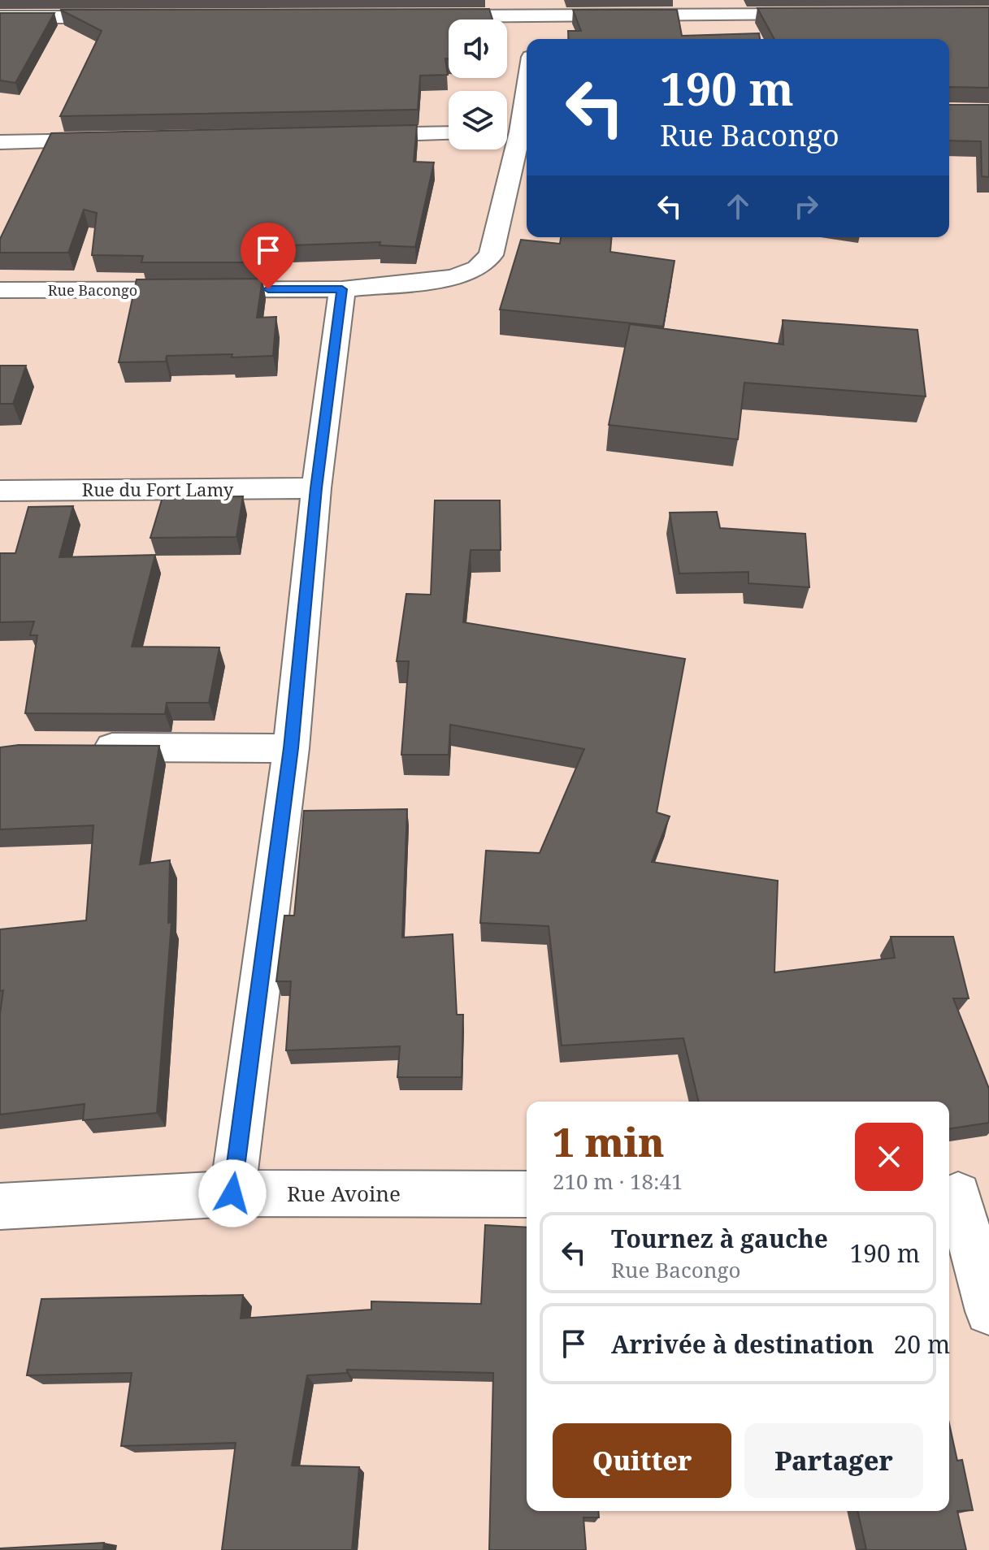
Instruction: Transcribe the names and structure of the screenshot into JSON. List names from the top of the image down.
{
  "streets": {
    "street": ["Rue Bacongo", "Rue du Fort Lamy", "Rue Avoine"]
  },
  "page": {
    "turn": ["190 m", "Rue Bacongo"],
    "heading": ["1 min", "210 m · 18:41"],
    "list": [
      {
        "name": "Tournez à gauche",
        "note": "Rue Bacongo",
        "value": "190 m"
      },
      {
        "name": "Arrivée à destination",
        "value": "20 m"
      }
    ],
    "buttons": ["Quitter", "Partager"]
  }
}
